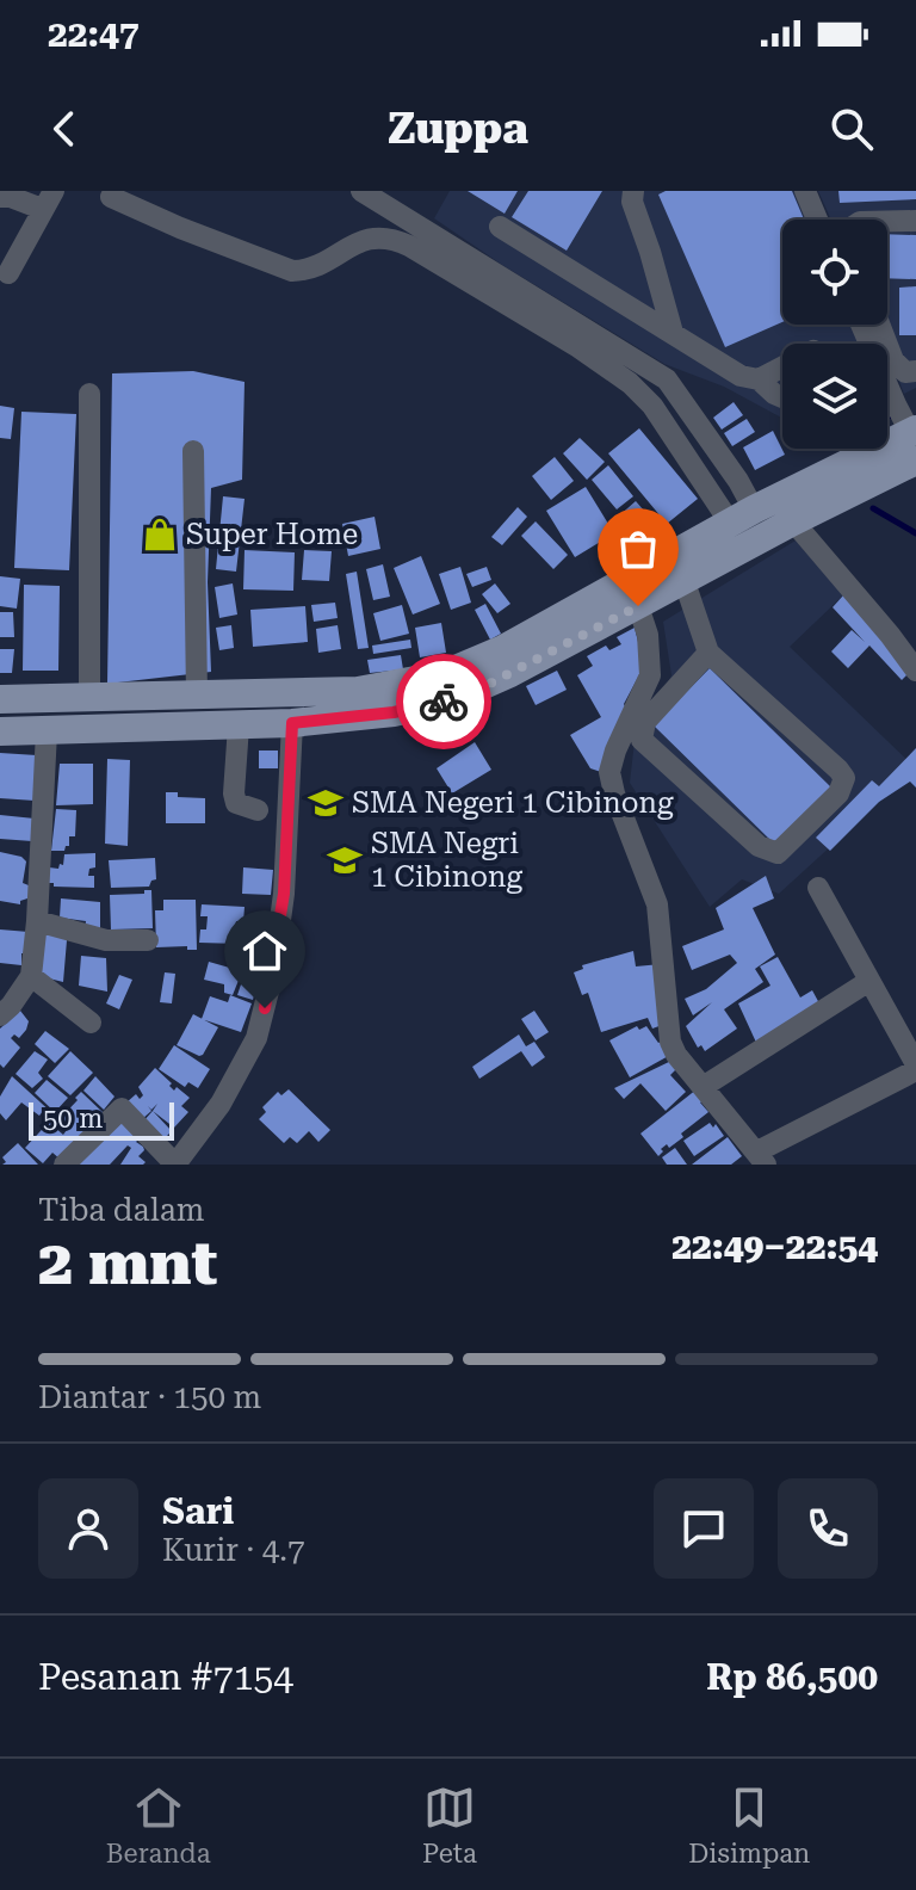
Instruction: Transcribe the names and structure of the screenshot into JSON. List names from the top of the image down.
{
  "places": {
    "shop": ["Super Home"],
    "school or university": ["SMA Negeri 1 Cibinong", "SMA Negri 1 Cibinong"]
  },
  "scale_bar": "50 m",
  "page": {
    "status": "22:47",
    "header": "Zuppa",
    "scale": "50 m",
    "heading": ["2 mnt", "Tiba dalam", "22:49–22:54"],
    "panel": [
      "Sari",
      "Kurir · 4.7",
      "Pesanan #7154",
      "Rp 86,500"
    ],
    "bar": "Diantar · 150 m",
    "tabs": ["Beranda", "Peta", "Disimpan"]
  }
}
